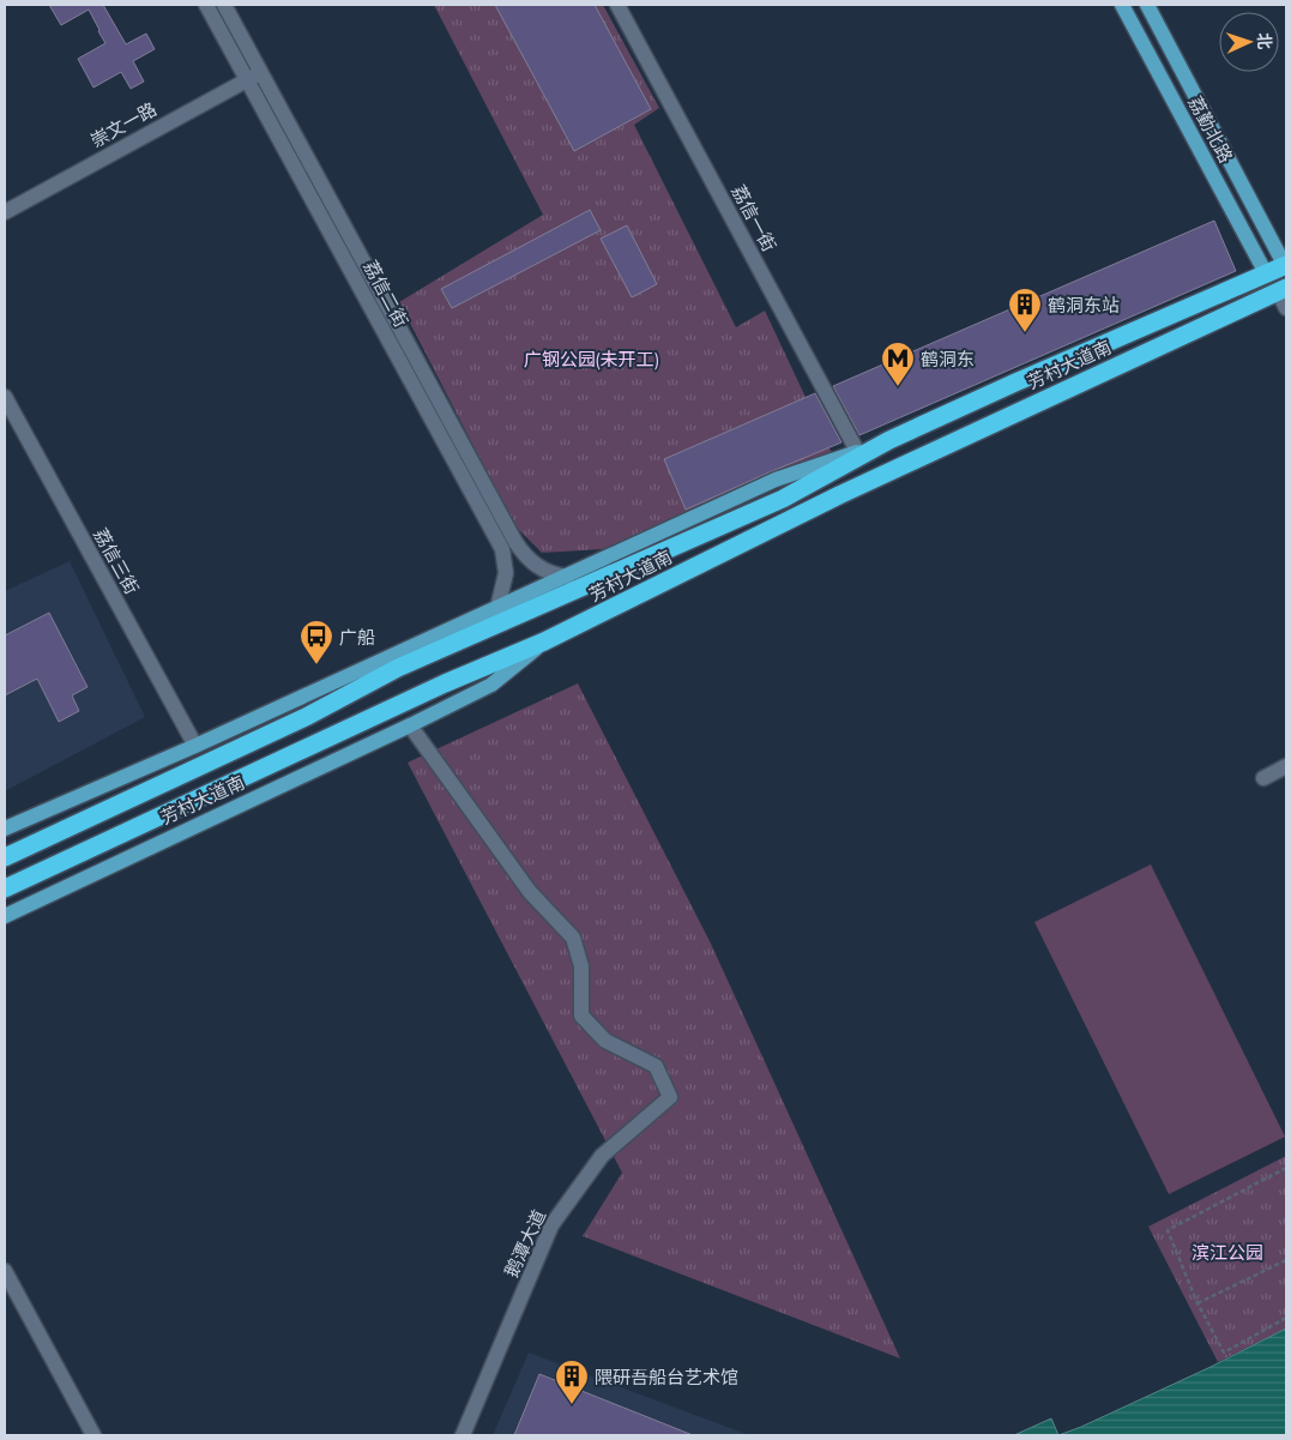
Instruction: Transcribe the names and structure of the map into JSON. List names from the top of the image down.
{
  "streets": {
    "highway": ["芳村大道南"],
    "main road": ["荔勤北路"],
    "street": [
      "崇文一路",
      "荔信一街",
      "荔信二街",
      "荔信三街",
      "鹅潭大道"
    ]
  },
  "crossings": [
    ["崇文一路", "荔信二街"],
    ["荔勤北路", "芳村大道南"],
    ["荔信一街", "芳村大道南"],
    ["荔信二街", "芳村大道南"],
    ["芳村大道南", "荔信三街"],
    ["芳村大道南", "鹅潭大道"]
  ],
  "parks": ["广钢公园(未开工)", "滨江公园"],
  "places": {
    "building": ["鹤洞东站", "隈研吾船台艺术馆"],
    "metro station": ["鹤洞东"],
    "bus stop": ["广船"]
  },
  "north": "right"
}
